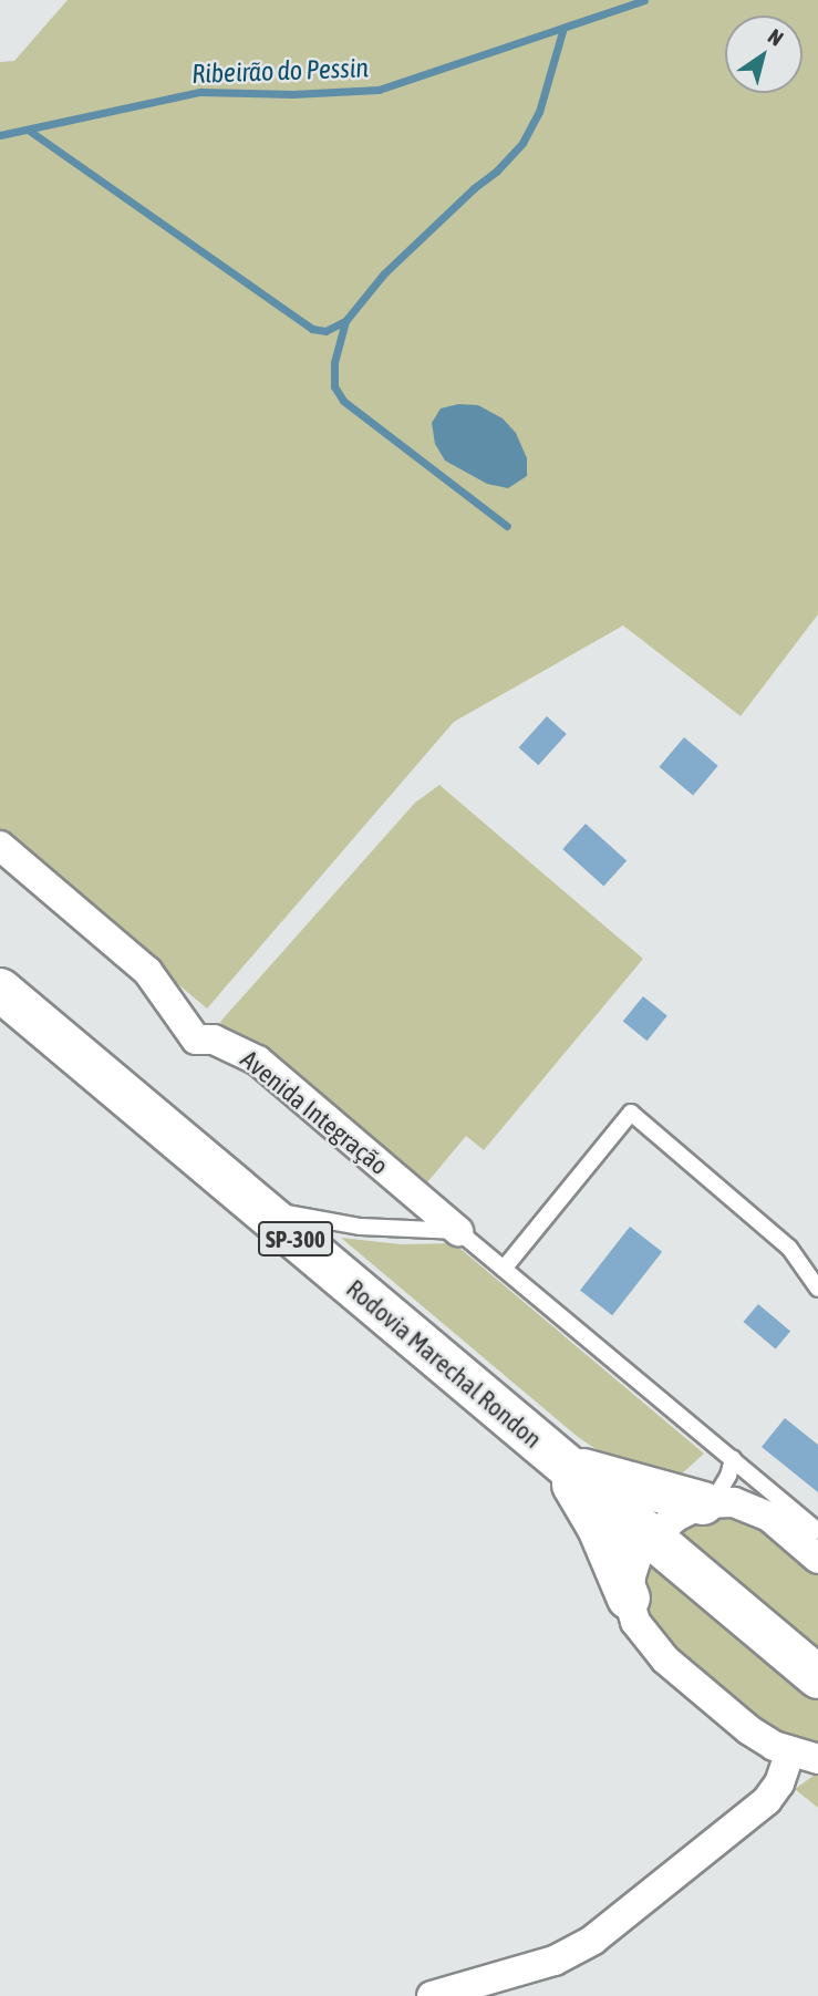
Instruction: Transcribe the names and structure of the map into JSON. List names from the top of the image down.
{
  "streets": {
    "main road": ["SP-300", "Rodovia Marechal Rondon"],
    "street": ["Avenida Integração"]
  },
  "water": ["Ribeirão do Pessin"],
  "north": "top right"
}
